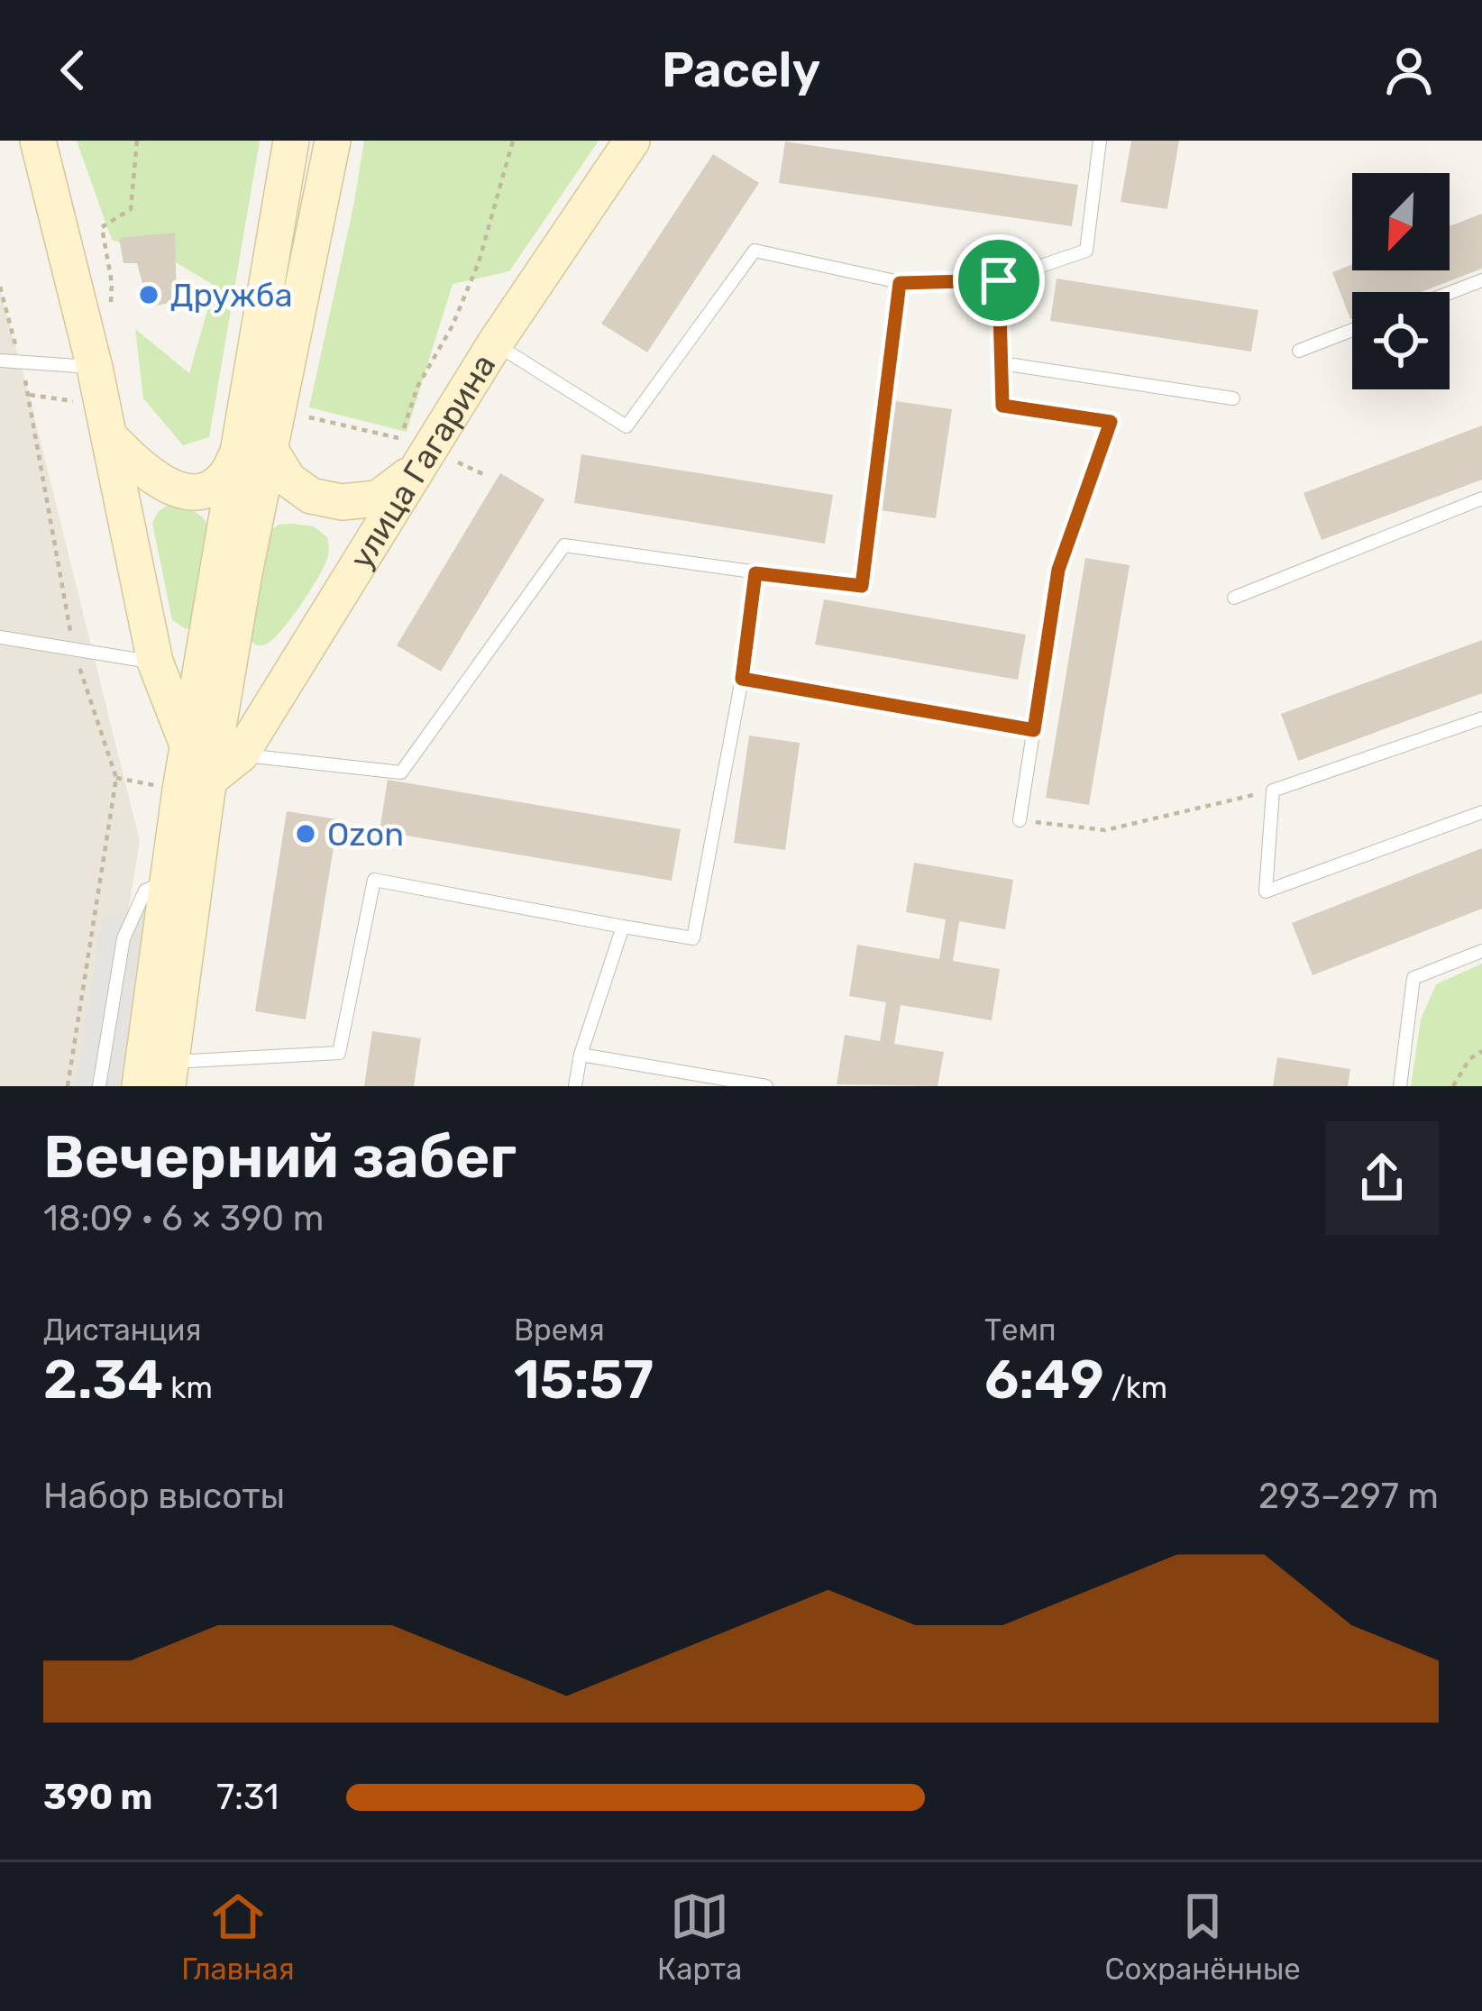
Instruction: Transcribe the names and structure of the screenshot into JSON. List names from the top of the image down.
{
  "streets": {
    "main road": ["улица Гагарина"]
  },
  "places": ["Дружба", "Ozon"],
  "north": "bottom left",
  "page": {
    "header": "Pacely",
    "heading": ["Вечерний забег", "18:09 · 6 × 390 m"],
    "stats": [
      ["Дистанция", "2.34 km"],
      ["Время", "15:57"],
      ["Темп", "6:49 /km"]
    ],
    "chart": ["Набор высоты", "293–297 m"],
    "list": [
      {
        "name": "390 m",
        "note": "7:31"
      }
    ],
    "tabs": ["Главная", "Карта", "Сохранённые"]
  }
}
